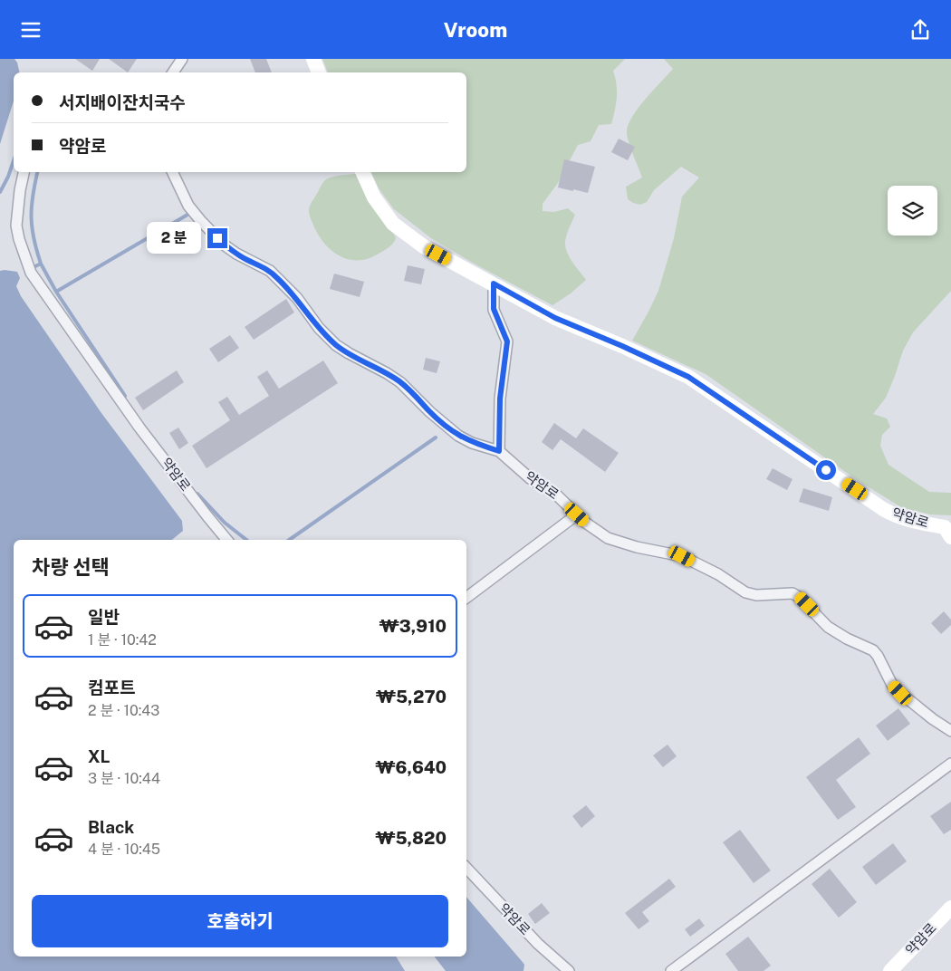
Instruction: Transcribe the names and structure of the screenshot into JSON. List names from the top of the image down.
{
  "streets": {
    "street": ["약암로"]
  },
  "page": {
    "header": "Vroom",
    "banner": ["서지배이잔치국수", "약암로"],
    "bubble": "2 분",
    "heading": "차량 선택",
    "list": [
      {
        "name": "일반",
        "note": "1 분 · 10:42",
        "value": "₩3,910"
      },
      {
        "name": "컴포트",
        "note": "2 분 · 10:43",
        "value": "₩5,270"
      },
      {
        "name": "XL",
        "note": "3 분 · 10:44",
        "value": "₩6,640"
      },
      {
        "name": "Black",
        "note": "4 분 · 10:45",
        "value": "₩5,820"
      }
    ],
    "buttons": "호출하기"
  }
}
